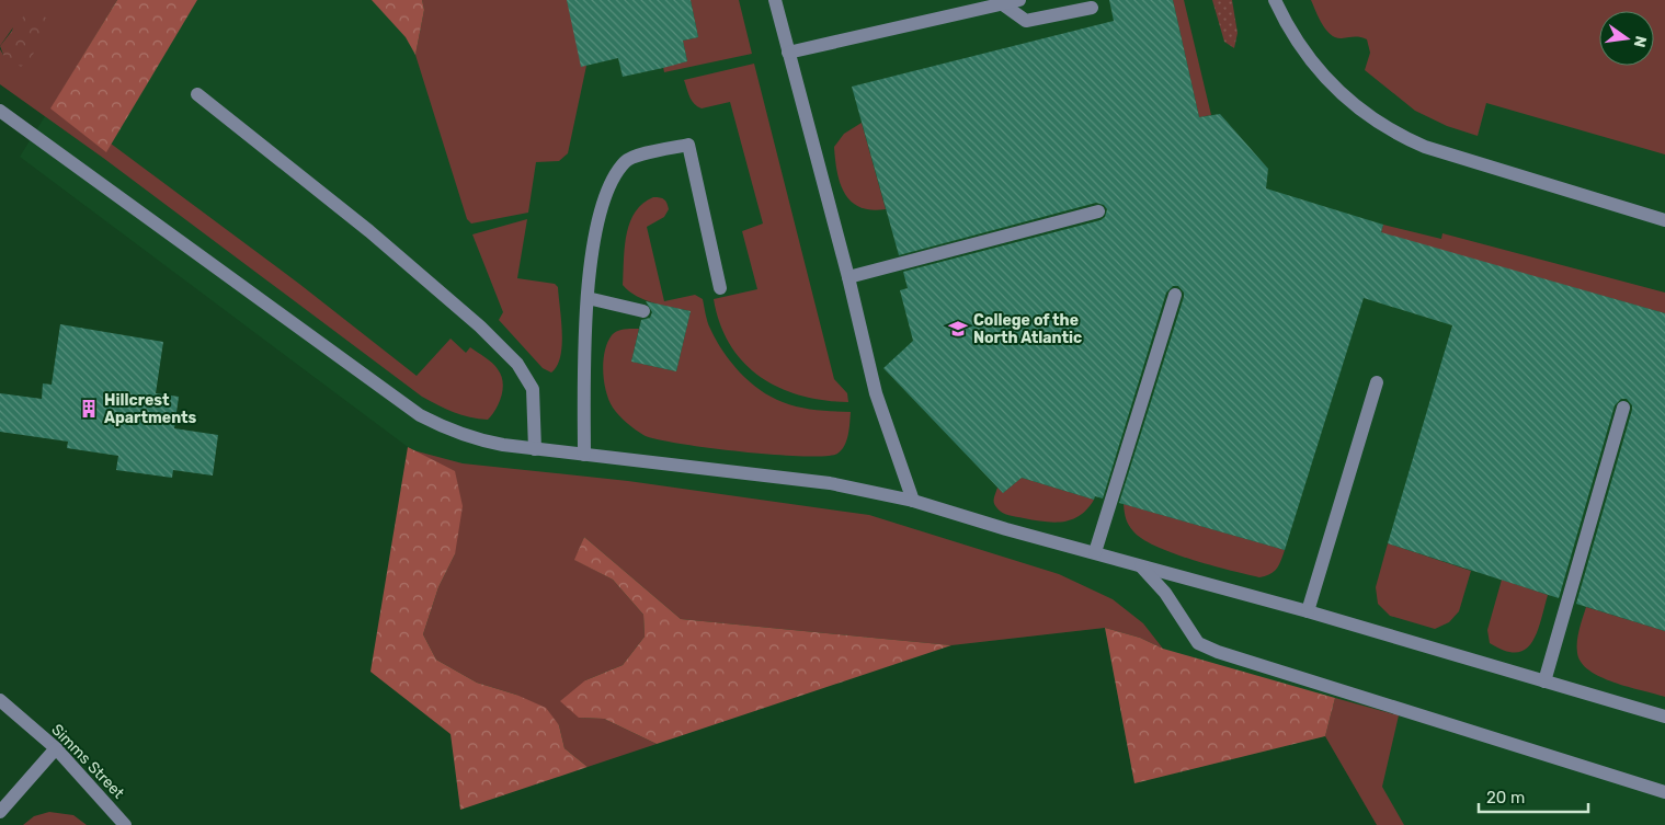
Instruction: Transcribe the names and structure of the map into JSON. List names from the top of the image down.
{
  "streets": {
    "street": ["Simms Street"]
  },
  "places": {
    "school or university": ["College of the North Atlantic"],
    "building": ["Hillcrest Apartments"]
  },
  "scale_bar": "20 m",
  "north": "right"
}
